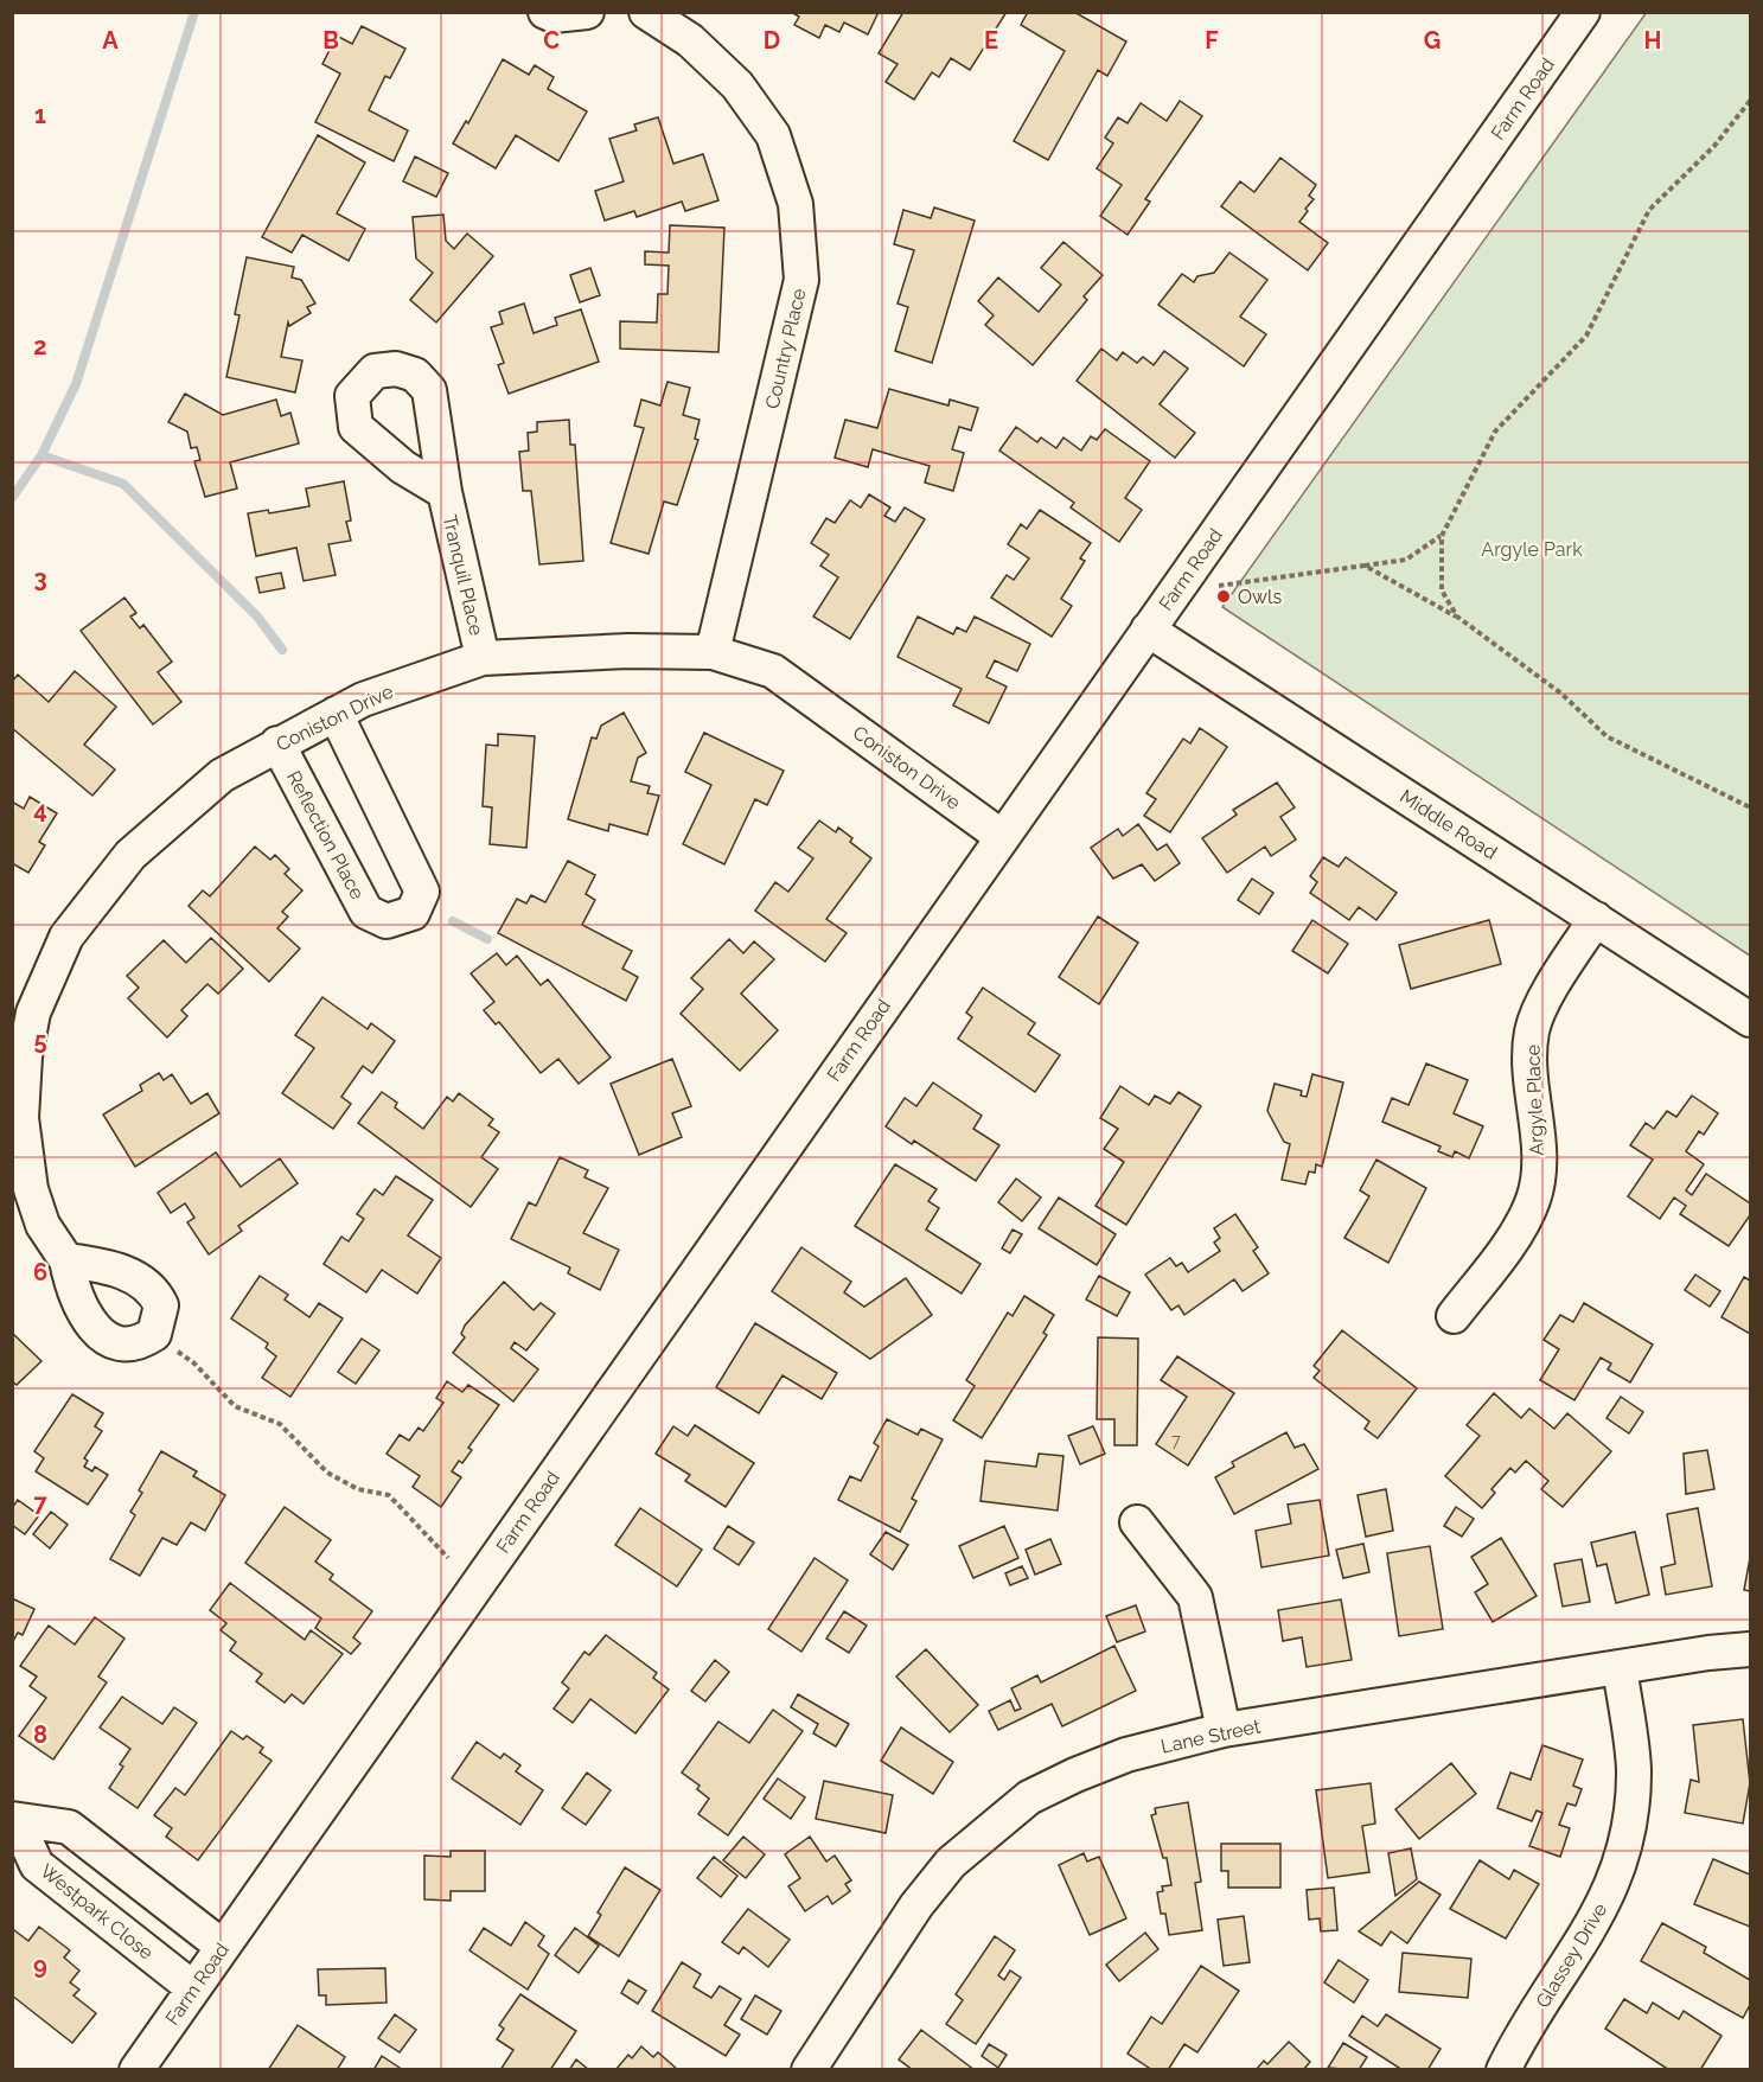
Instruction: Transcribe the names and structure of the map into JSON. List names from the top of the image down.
{
  "streets": {
    "street": [
      "Farm Road",
      "Country Place",
      "Tranquil Place",
      "Coniston Drive",
      "Middle Road",
      "Reflection Place",
      "Argyle Place",
      "Lane Street",
      "Westpark Close",
      "Glassey Drive"
    ]
  },
  "crossings": [
    ["Farm Road", "Coniston Drive"],
    ["Farm Road", "Middle Road"],
    ["Farm Road", "Westpark Close"],
    ["Country Place", "Coniston Drive"],
    ["Tranquil Place", "Coniston Drive"],
    ["Coniston Drive", "Reflection Place"],
    ["Middle Road", "Argyle Place"],
    ["Lane Street", "Glassey Drive"]
  ],
  "parks": ["Argyle Park"],
  "places": ["Owls"],
  "house_numbers": ["7"],
  "grid": {
    "columns": [
      "A",
      "B",
      "C",
      "D",
      "E",
      "F",
      "G",
      "H"
    ],
    "rows": [
      "1",
      "2",
      "3",
      "4",
      "5",
      "6",
      "7",
      "8",
      "9"
    ]
  }
}
